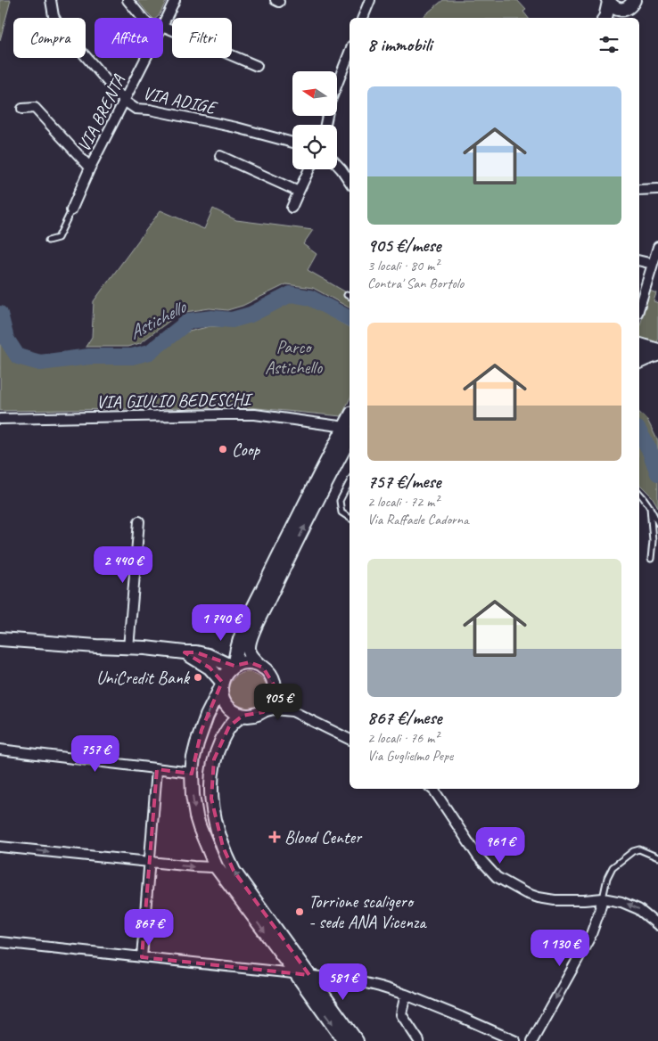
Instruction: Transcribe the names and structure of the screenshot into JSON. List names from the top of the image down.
{
  "streets": {
    "street": ["VIA ADIGE", "VIA BRENTA", "VIA GIULIO BEDESCHI"]
  },
  "crossings": [
    ["VIA ADIGE", "VIA BRENTA"]
  ],
  "water": ["Astichello"],
  "parks": ["Parco Astichello"],
  "places": {
    "other": ["Coop", "UniCredit Bank", "Torrione scaligero - sede ANA Vicenza"],
    "health": ["Blood Center"]
  },
  "north": "left",
  "page": {
    "chip": ["Compra", "Affitta", "Filtri"],
    "heading": "8 immobili",
    "list": [
      {
        "name": "905 €/mese",
        "note": "3 locali · 80 m² · Contra' San Bortolo"
      },
      {
        "name": "757 €/mese",
        "note": "2 locali · 72 m² · Via Raffaele Cadorna"
      },
      {
        "name": "867 €/mese",
        "note": "2 locali · 76 m² · Via Guglielmo Pepe"
      }
    ],
    "price": [
      "2 440 €",
      "1 740 €",
      "905 €",
      "757 €",
      "961 €",
      "867 €",
      "1 130 €",
      "581 €"
    ]
  }
}
